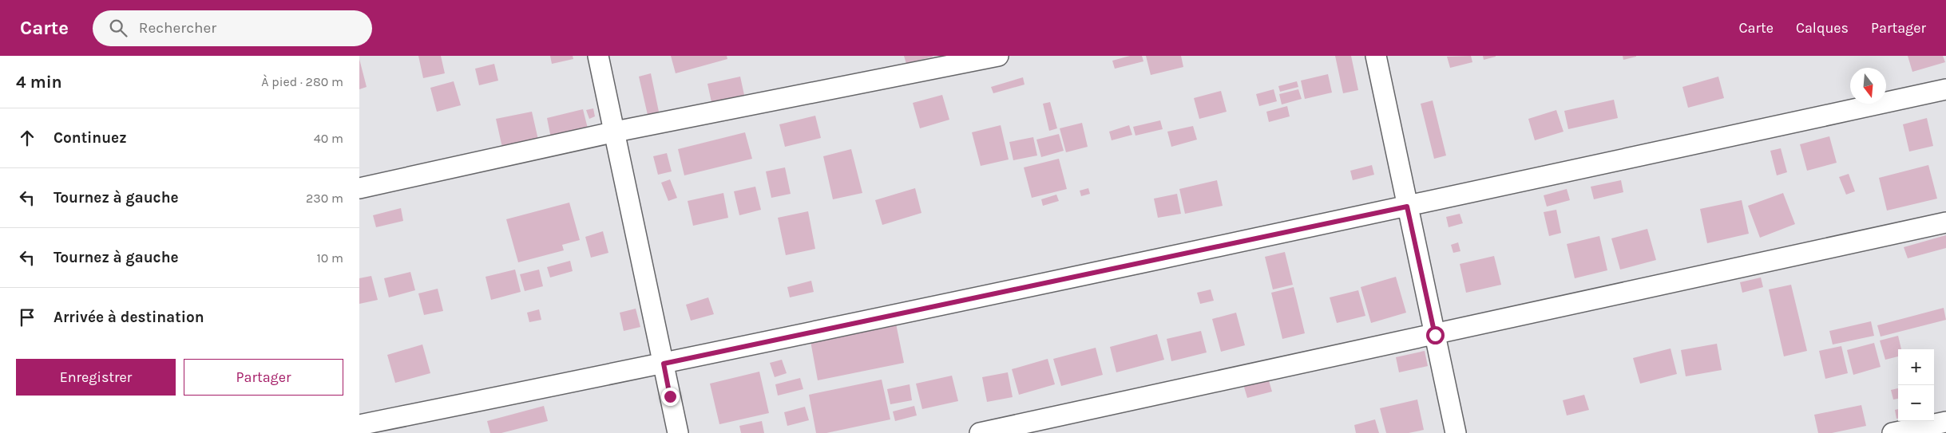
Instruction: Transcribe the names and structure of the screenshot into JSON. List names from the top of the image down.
{
  "north": "bottom",
  "page": {
    "header": "Carte",
    "search": "Rechercher",
    "nav": ["Carte", "Calques", "Partager"],
    "heading": ["4 min", "À pied · 280 m"],
    "list": [
      ["Continuez", "40 m"],
      ["Tournez à gauche", "230 m"],
      ["Tournez à gauche", "10 m"],
      "Arrivée à destination"
    ],
    "buttons": ["Enregistrer", "Partager"],
    "map_buttons": ["+", "−"]
  }
}
